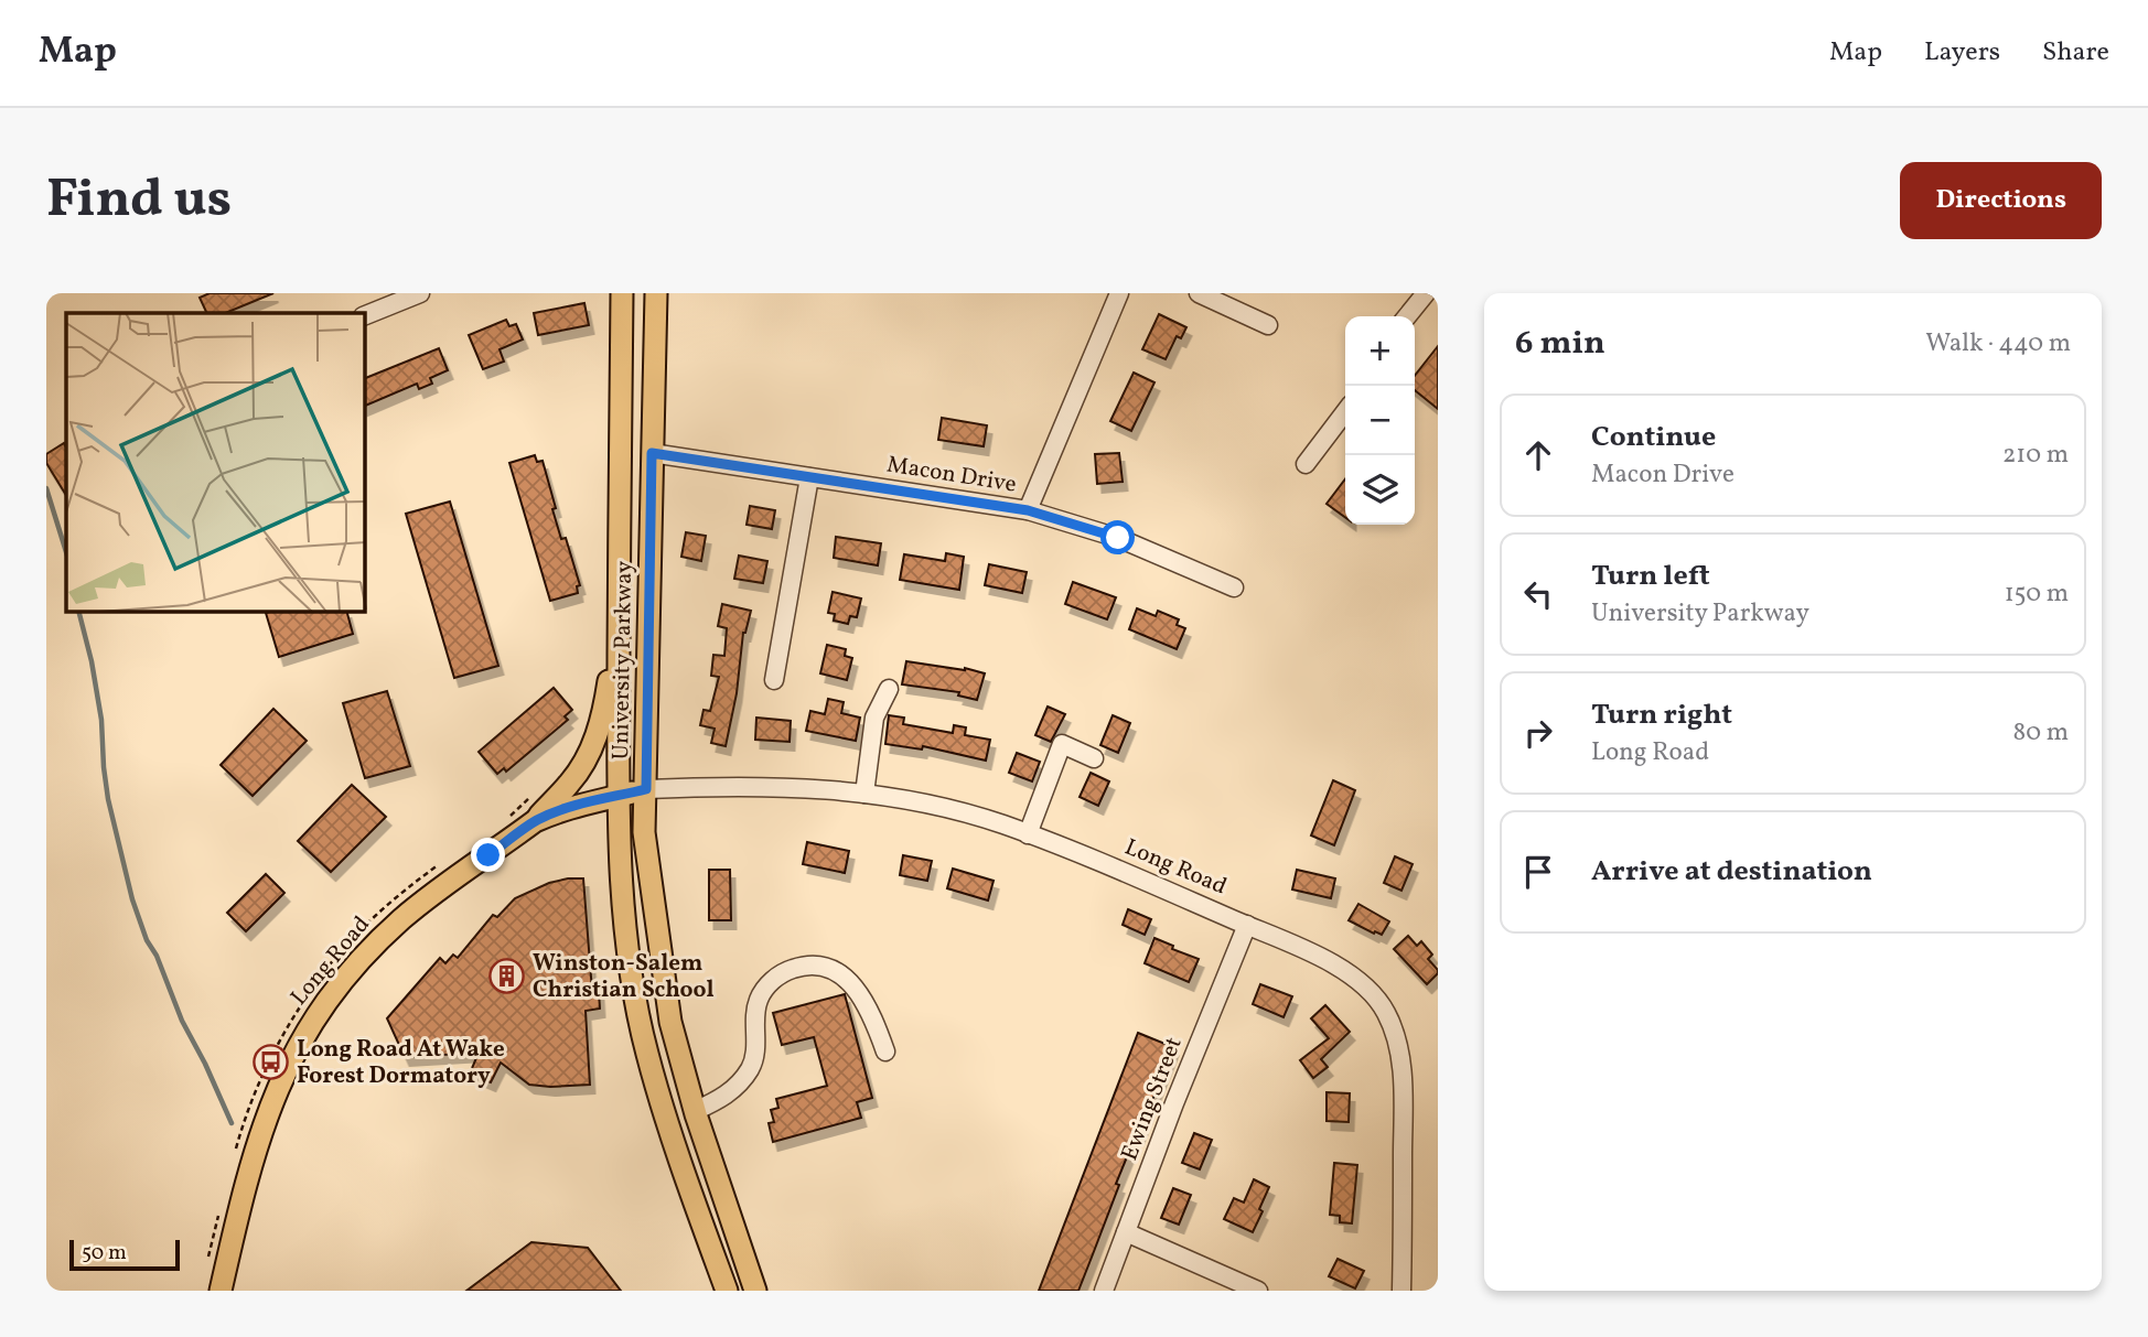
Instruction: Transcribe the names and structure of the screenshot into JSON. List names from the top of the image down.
{
  "streets": {
    "main road": ["University Parkway", "Long Road"],
    "street": ["Macon Drive", "Ewing Street"]
  },
  "crossings": [
    ["Macon Drive", "University Parkway"],
    ["University Parkway", "Long Road"],
    ["Long Road", "Ewing Street"]
  ],
  "places": {
    "building": ["Winston-Salem Christian School"],
    "bus stop": ["Long Road At Wake Forest Dormatory"]
  },
  "scale_bar": "50 m",
  "page": {
    "header": "Map",
    "nav": ["Map", "Layers", "Share"],
    "buttons": "Directions",
    "title": "Find us",
    "heading": ["6 min", "Walk · 440 m"],
    "map_buttons": ["+", "−"],
    "list": [
      ["Continue", "Macon Drive", "210 m"],
      ["Turn left", "University Parkway", "150 m"],
      ["Turn right", "Long Road", "80 m"],
      "Arrive at destination"
    ],
    "scale": "50 m"
  }
}
